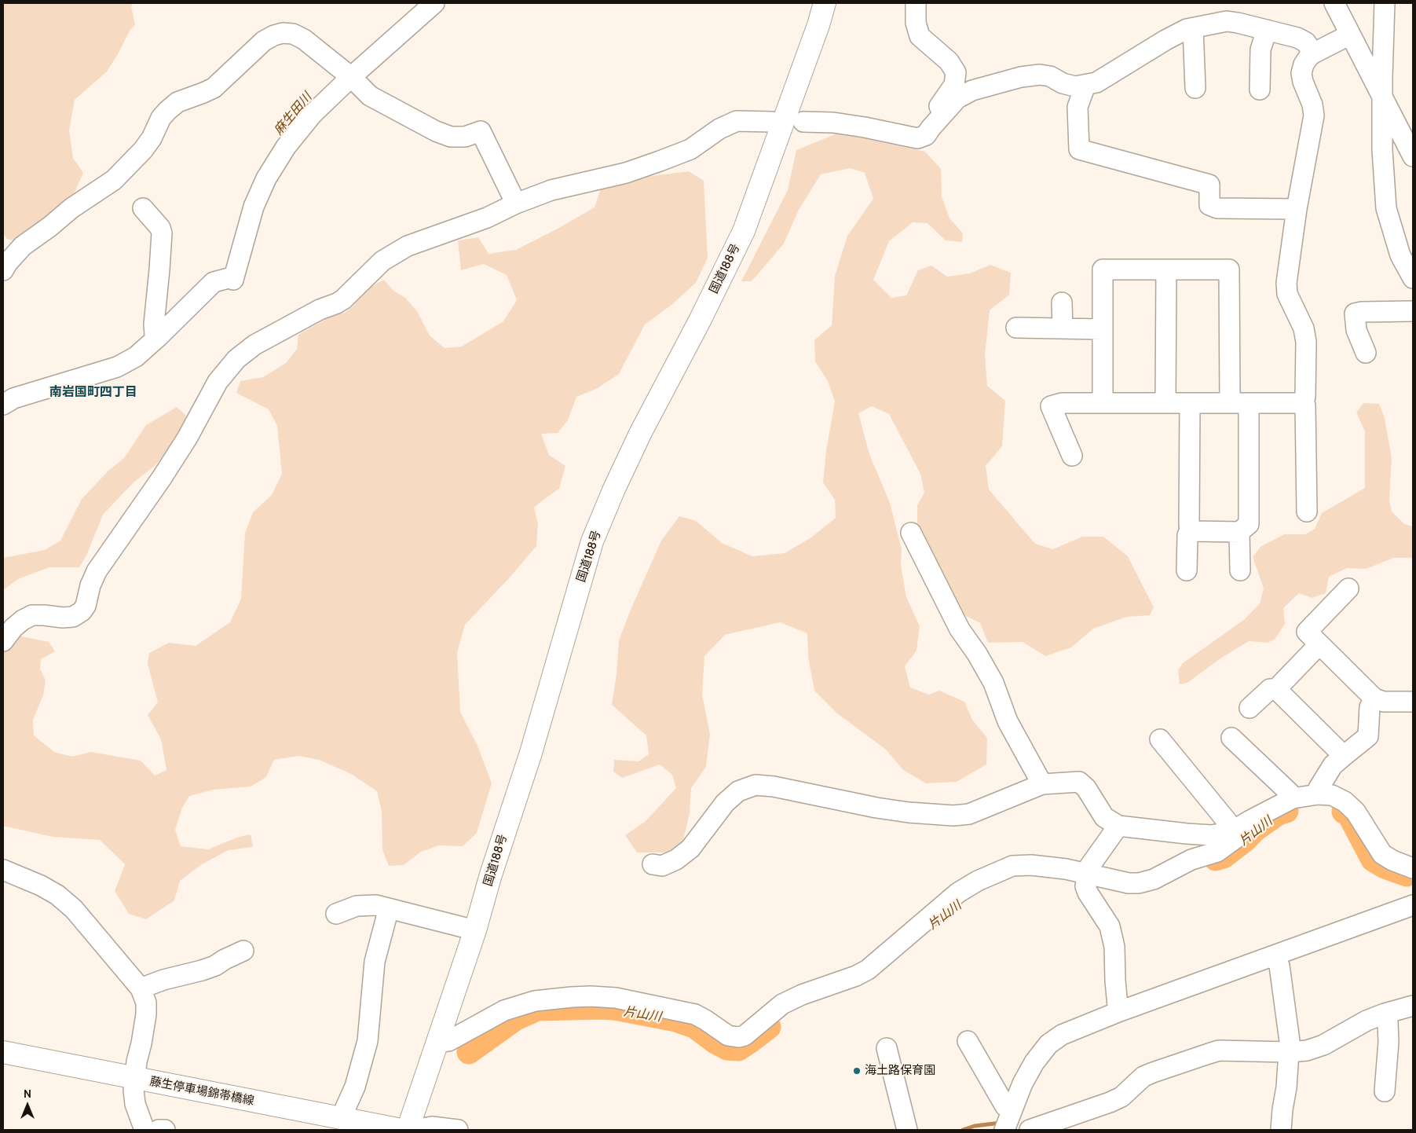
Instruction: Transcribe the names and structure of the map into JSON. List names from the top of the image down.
{
  "streets": {
    "main road": ["国道188号", "藤生停車場錦帯橋線"]
  },
  "districts": ["南岩国町四丁目"],
  "water": ["麻生田川", "片山川"],
  "places": ["海土路保育園"],
  "north": "top"
}
